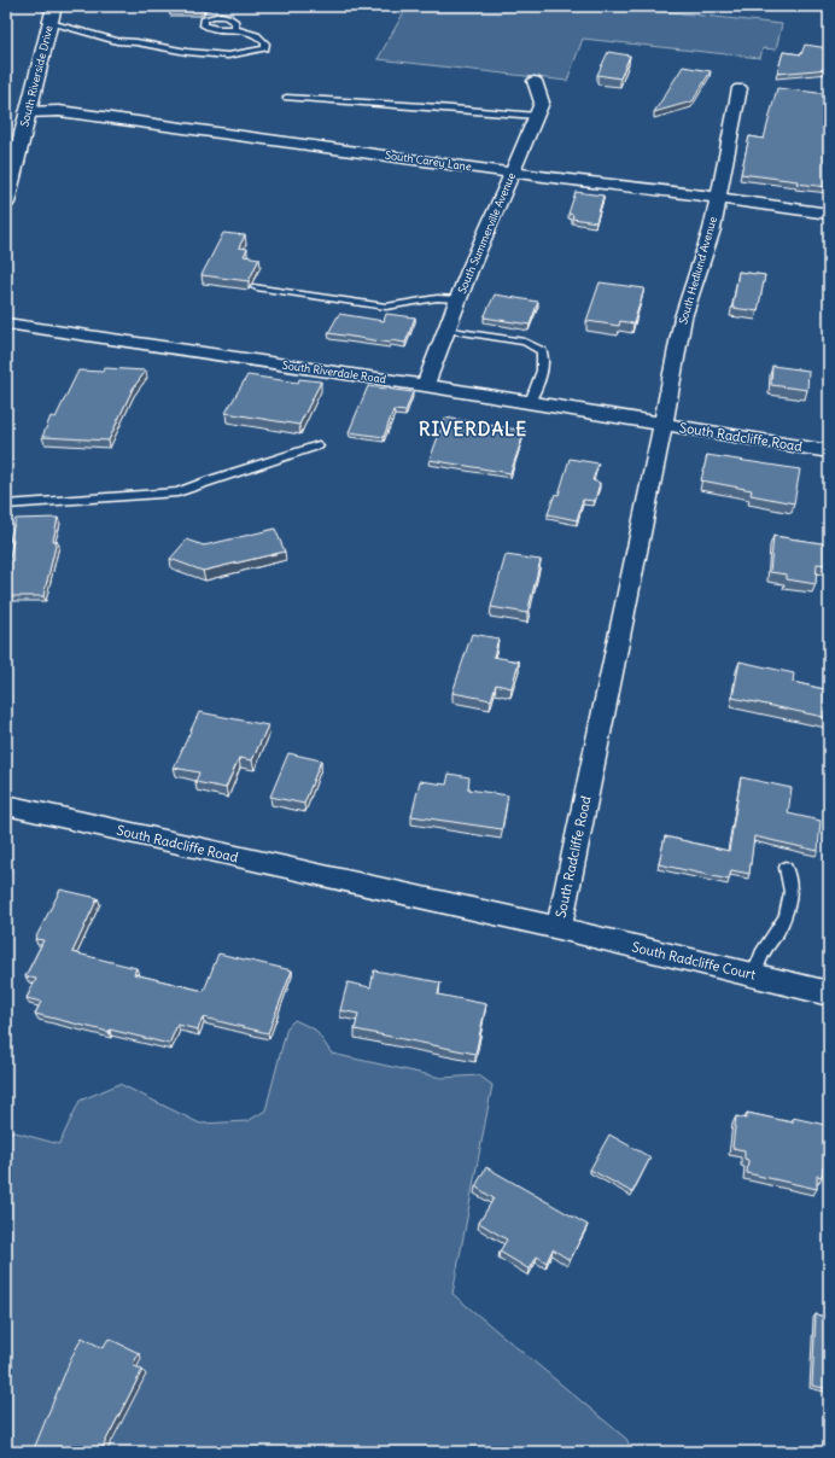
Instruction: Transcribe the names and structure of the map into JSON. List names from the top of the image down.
{
  "streets": {
    "main road": ["South Riverside Drive"],
    "street": [
      "South Carey Lane",
      "South Summerville Avenue",
      "South Hedlund Avenue",
      "South Riverdale Road",
      "South Radcliffe Road",
      "South Radcliffe Court"
    ]
  },
  "crossings": [
    ["South Riverside Drive", "South Carey Lane"],
    ["South Carey Lane", "South Summerville Avenue"],
    ["South Carey Lane", "South Hedlund Avenue"],
    ["South Summerville Avenue", "South Riverdale Road"],
    ["South Hedlund Avenue", "South Riverdale Road"],
    ["South Hedlund Avenue", "South Radcliffe Road"],
    ["South Riverdale Road", "South Radcliffe Road"],
    ["South Radcliffe Road", "South Radcliffe Court"]
  ],
  "districts": ["RIVERDALE"]
}
